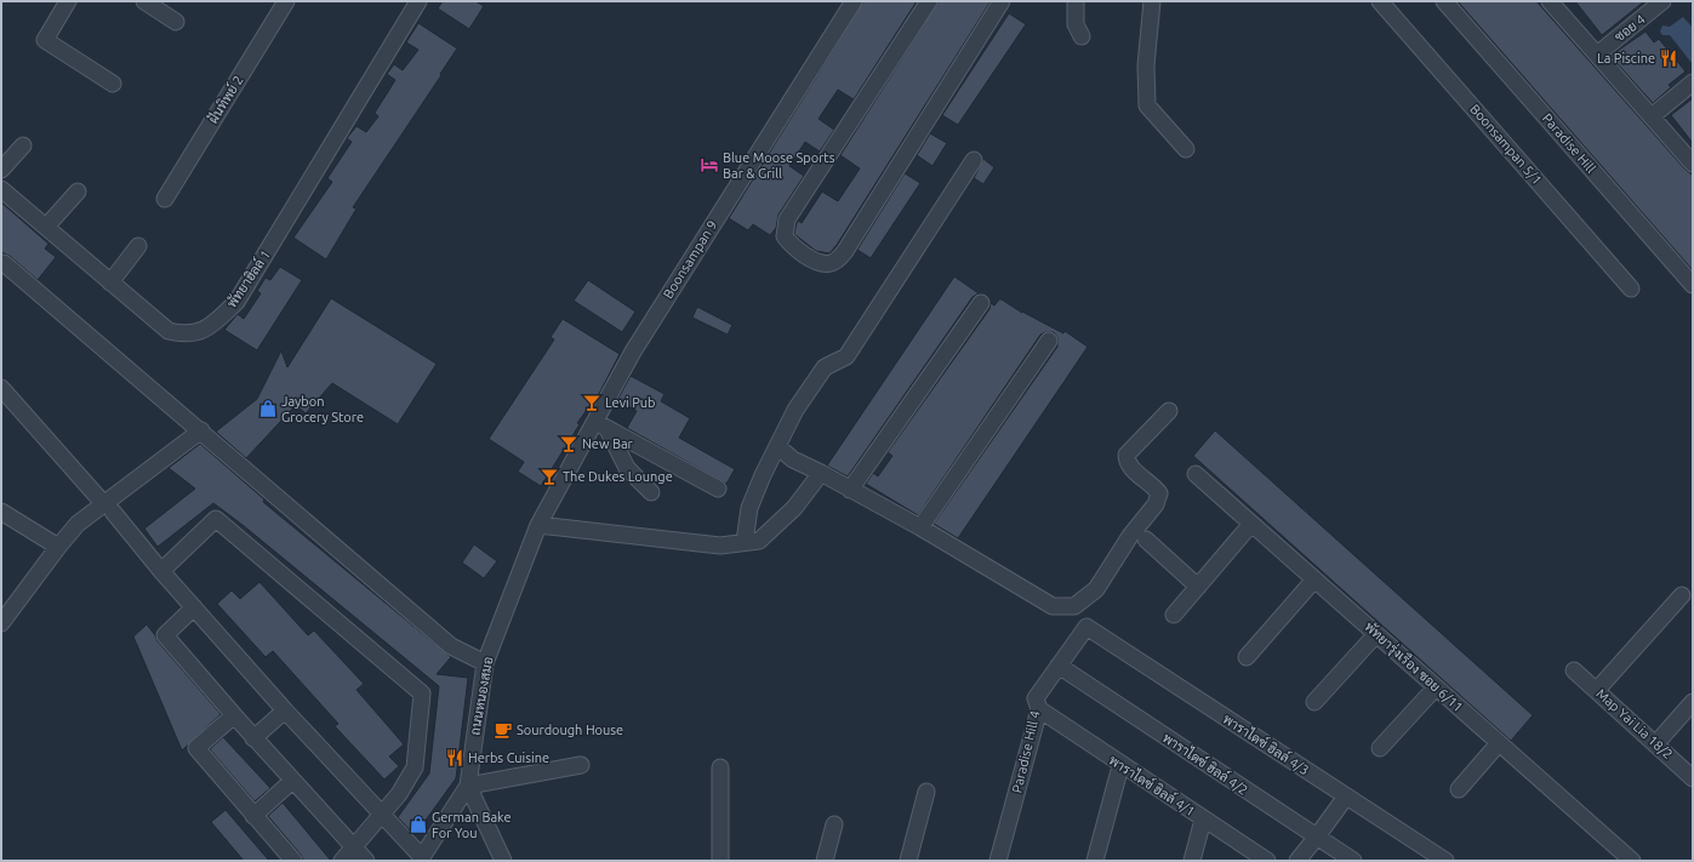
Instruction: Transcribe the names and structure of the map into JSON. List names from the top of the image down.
{
  "streets": {
    "street": [
      "ซอย 4",
      "ฝันทิพย์ 2",
      "Paradise Hill",
      "Boonsampan 5/1",
      "Boonsampan 9",
      "พัทยาฮิลล์ 1",
      "พัทยารุ่งเรือง ซอย 6/11",
      "ถนนหนองสมอ",
      "Map Yai Lia 18/2",
      "พาราไดซ์ ฮิลล์ 4/3",
      "Paradise Hill 4",
      "พาราไดซ์ ฮิลล์ 4/2",
      "พาราไดซ์ ฮิลล์ 4/1"
    ]
  },
  "crossings": [
    ["Boonsampan 9", "ถนนหนองสมอ"],
    ["พาราไดซ์ ฮิลล์ 4/3", "Paradise Hill 4"],
    ["Paradise Hill 4", "พาราไดซ์ ฮิลล์ 4/2"],
    ["Paradise Hill 4", "พาราไดซ์ ฮิลล์ 4/1"]
  ],
  "places": {
    "restaurant": ["La Piscine", "Herbs Cuisine"],
    "hotel": ["Blue Moose Sports Bar & Grill"],
    "bar": ["Levi Pub", "New Bar", "The Dukes Lounge"],
    "shop": ["Jaybon Grocery Store", "German Bake For You"],
    "cafe": ["Sourdough House"]
  }
}
